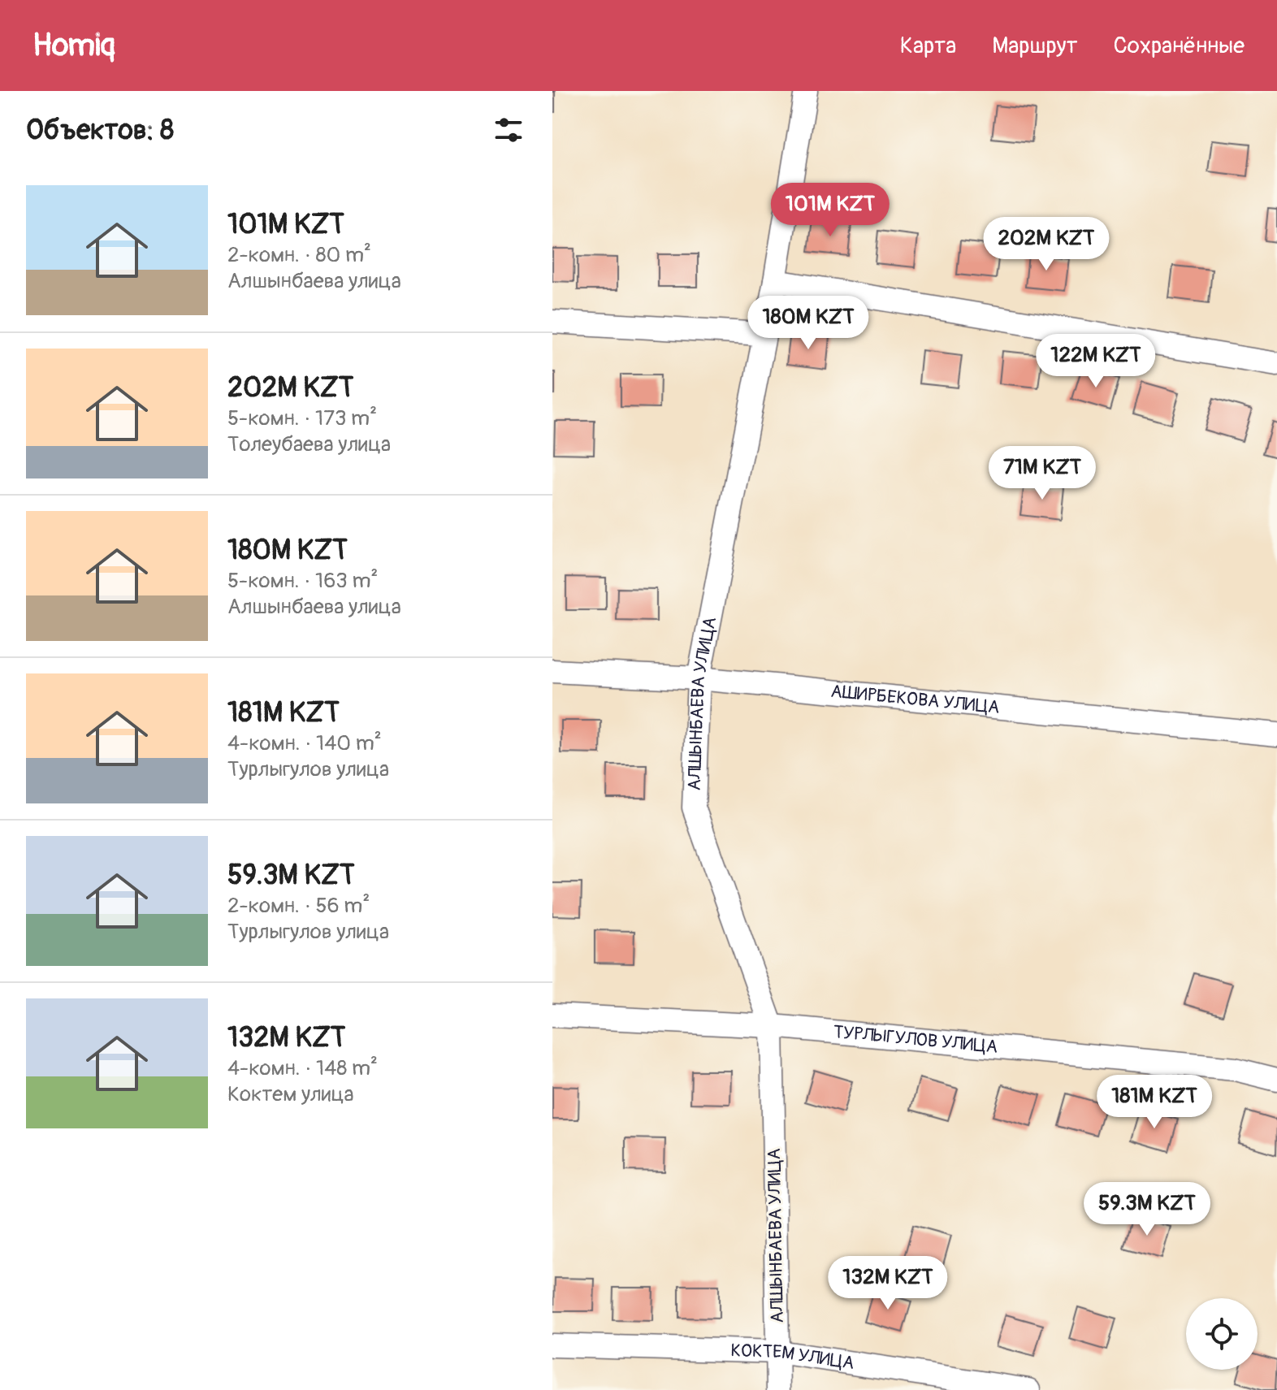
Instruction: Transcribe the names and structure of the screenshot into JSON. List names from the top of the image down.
{
  "streets": {
    "street": [
      "АШИРБЕКОВА УЛИЦА",
      "АЛШЫНБАЕВА УЛИЦА",
      "ТУРЛЫГУЛОВ УЛИЦА",
      "КОКТЕМ УЛИЦА"
    ]
  },
  "crossings": [
    ["АШИРБЕКОВА УЛИЦА", "АЛШЫНБАЕВА УЛИЦА"],
    ["АЛШЫНБАЕВА УЛИЦА", "ТУРЛЫГУЛОВ УЛИЦА"],
    ["АЛШЫНБАЕВА УЛИЦА", "КОКТЕМ УЛИЦА"]
  ],
  "page": {
    "header": "Homiq",
    "nav": ["Карта", "Маршрут", "Сохранённые"],
    "heading": "Объектов: 8",
    "list": [
      {
        "name": "101M KZT",
        "note": "2-комн. · 80 m² · Алшынбаева улица"
      },
      {
        "name": "202M KZT",
        "note": "5-комн. · 173 m² · Толеубаева улица"
      },
      {
        "name": "180M KZT",
        "note": "5-комн. · 163 m² · Алшынбаева улица"
      },
      {
        "name": "181M KZT",
        "note": "4-комн. · 140 m² · Турлыгулов улица"
      },
      {
        "name": "59.3M KZT",
        "note": "2-комн. · 56 m² · Турлыгулов улица"
      },
      {
        "name": "132M KZT",
        "note": "4-комн. · 148 m² · Коктем улица"
      }
    ],
    "price": [
      "101M KZT",
      "202M KZT",
      "180M KZT",
      "122M KZT",
      "71M KZT",
      "181M KZT",
      "59.3M KZT",
      "132M KZT"
    ]
  }
}
